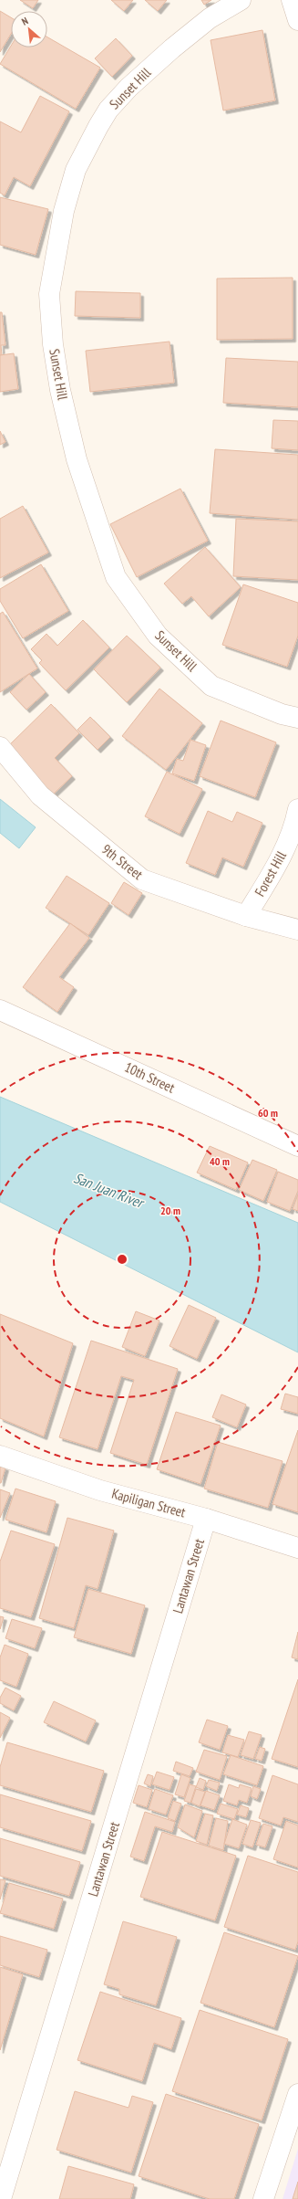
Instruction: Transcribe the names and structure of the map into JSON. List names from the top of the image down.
{
  "streets": {
    "street": [
      "Sunset Hill",
      "9th Street",
      "Forest Hill",
      "10th Street",
      "Kapiligan Street",
      "Lantawan Street"
    ]
  },
  "crossings": [
    ["9th Street", "Forest Hill"],
    ["Kapiligan Street", "Lantawan Street"]
  ],
  "water": ["San Juan River"],
  "north": "top left",
  "rings": ["60 m", "40 m", "20 m"]
}
